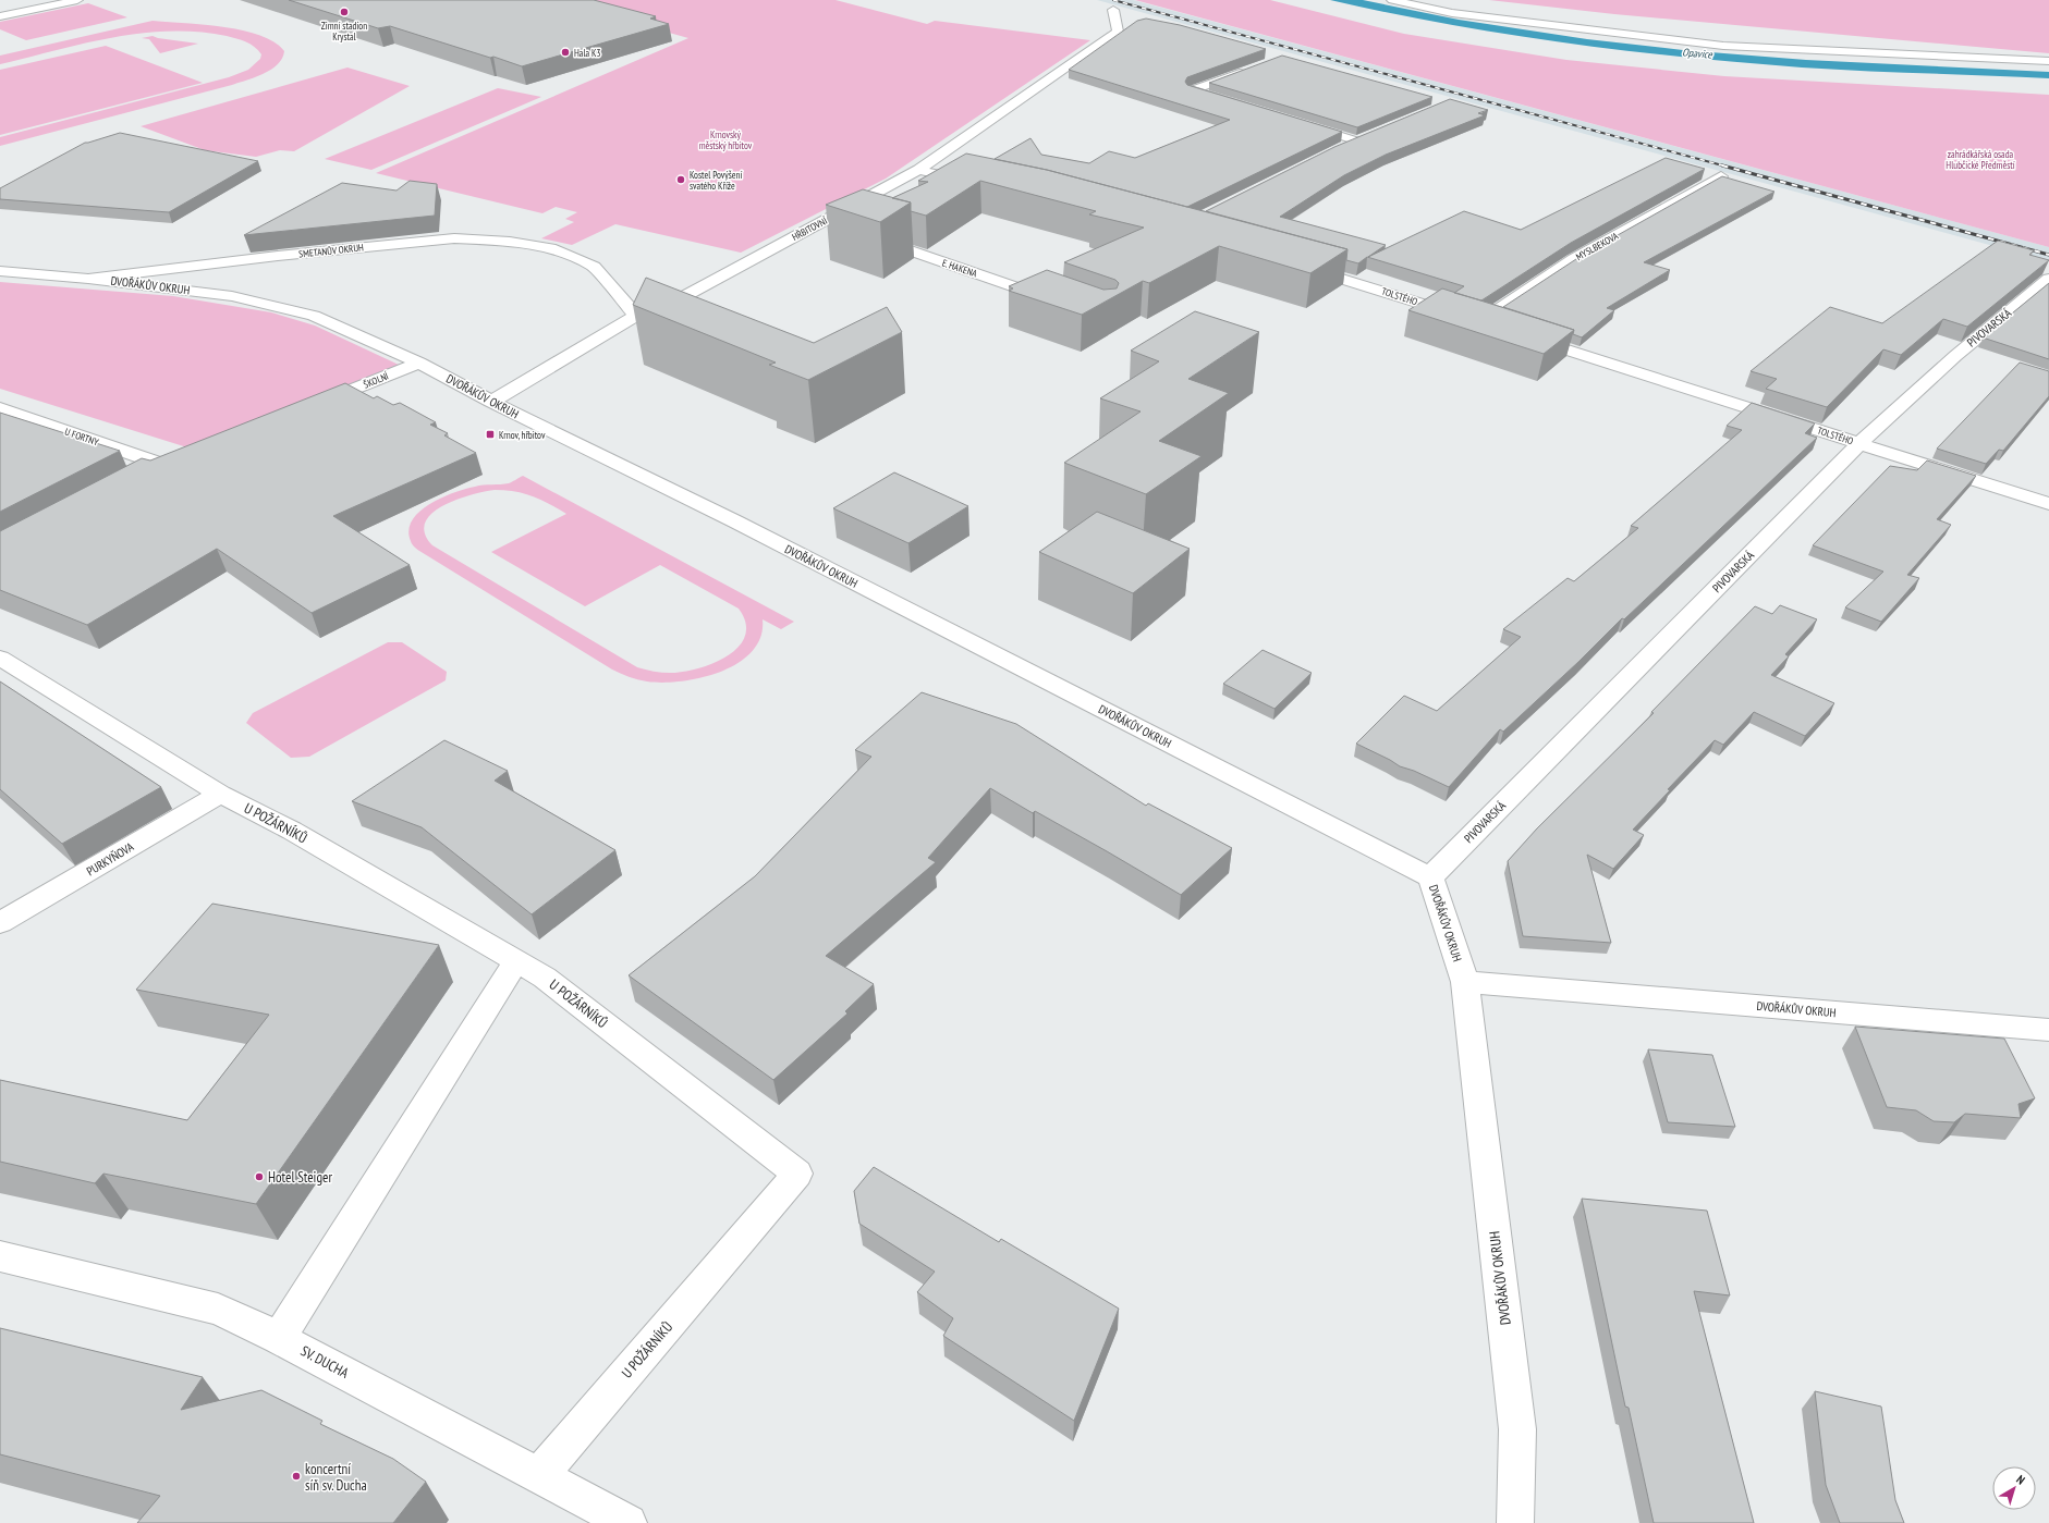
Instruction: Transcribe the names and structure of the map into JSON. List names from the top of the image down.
{
  "streets": {
    "street": [
      "HŘBITOVNÍ",
      "MYSLBEKOVA",
      "SMETANŮV OKRUH",
      "E. HAKENA",
      "DVOŘÁKŮV OKRUH",
      "TOLSTÉHO",
      "PIVOVARSKÁ",
      "ŠKOLNÍ",
      "U FORTNY",
      "U POŽÁRNÍKŮ",
      "PURKYŇOVA",
      "SV. DUCHA"
    ]
  },
  "crossings": [
    ["HŘBITOVNÍ", "SMETANŮV OKRUH"],
    ["HŘBITOVNÍ", "DVOŘÁKŮV OKRUH"],
    ["MYSLBEKOVA", "TOLSTÉHO"],
    ["SMETANŮV OKRUH", "DVOŘÁKŮV OKRUH"],
    ["DVOŘÁKŮV OKRUH", "PIVOVARSKÁ"],
    ["DVOŘÁKŮV OKRUH", "ŠKOLNÍ"],
    ["TOLSTÉHO", "PIVOVARSKÁ"],
    ["U POŽÁRNÍKŮ", "PURKYŇOVA"],
    ["U POŽÁRNÍKŮ", "SV. DUCHA"]
  ],
  "water": ["Opavice"],
  "parks": ["Krnovský městský hřbitov", "zahrádkářská osada Hlubčické Předměstí"],
  "places": {
    "other": [
      "Zimní stadion Krystal",
      "Hala K3",
      "Kostel Povýšení svatého Kříže",
      "Hotel Steiger",
      "koncertní síň sv. Ducha"
    ],
    "transit": ["Krnov, hřbitov"]
  },
  "north": "top right"
}
